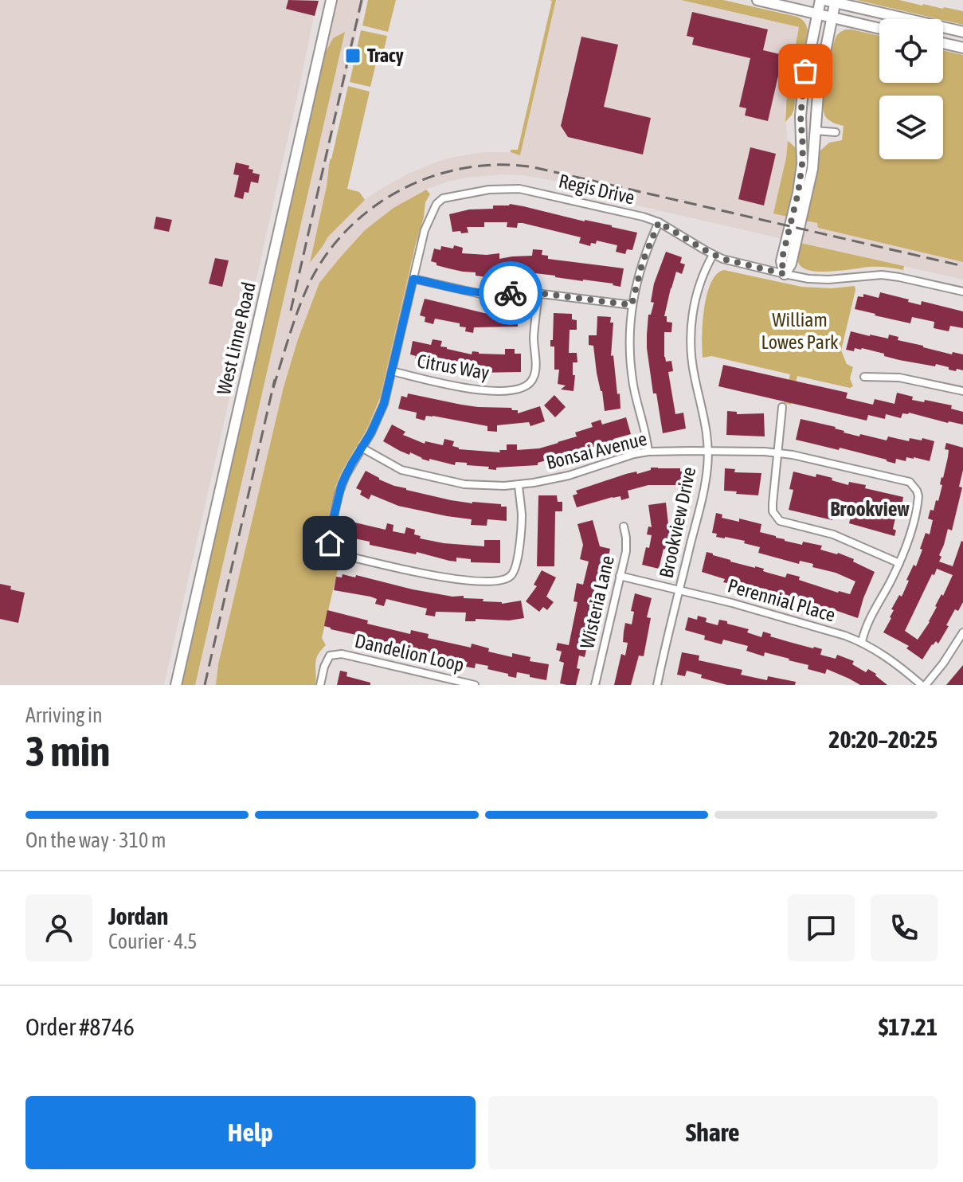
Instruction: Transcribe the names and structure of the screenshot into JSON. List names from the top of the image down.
{
  "streets": {
    "street": [
      "Regis Drive",
      "West Linne Road",
      "Citrus Way",
      "Bonsai Avenue",
      "Brookview Drive",
      "Perennial Place",
      "Wisteria Lane",
      "Dandelion Loop"
    ]
  },
  "crossings": [
    ["Regis Drive", "Brookview Drive"],
    ["Bonsai Avenue", "Brookview Drive"],
    ["Brookview Drive", "Perennial Place"],
    ["Perennial Place", "Wisteria Lane"]
  ],
  "districts": ["Brookview"],
  "parks": ["William Lowes Park"],
  "places": {
    "transit": ["Tracy"]
  },
  "page": {
    "heading": ["3 min", "Arriving in", "20:20–20:25"],
    "panel": [
      "Jordan",
      "Courier · 4.5",
      "Order #8746",
      "$17.21"
    ],
    "bar": "On the way · 310 m",
    "buttons": ["Help", "Share"]
  }
}
